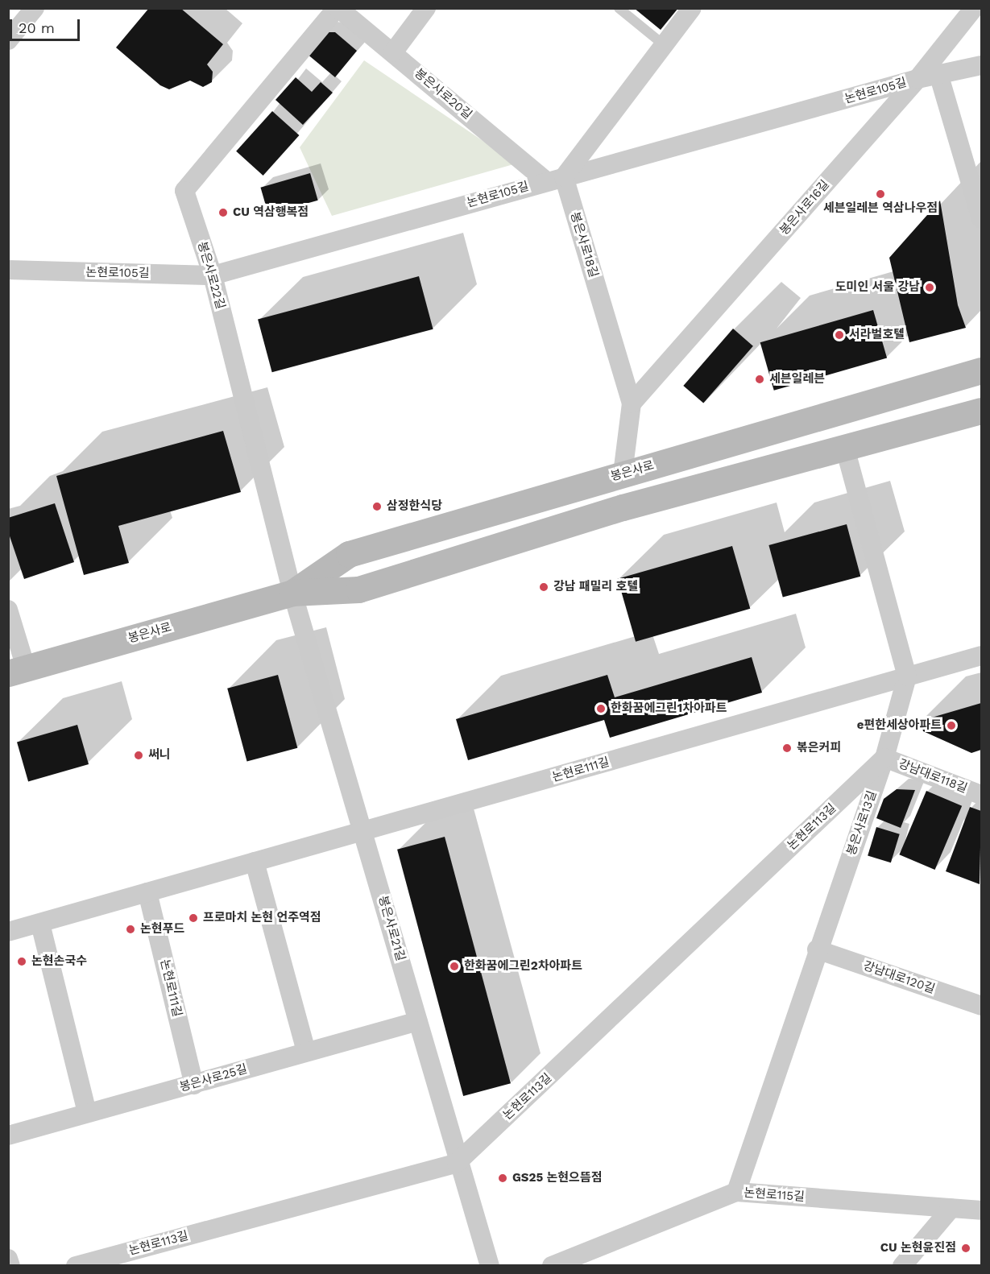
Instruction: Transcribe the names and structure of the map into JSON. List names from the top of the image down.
{
  "streets": {
    "main road": ["봉은사로"],
    "street": [
      "논현로105길",
      "봉은사로20길",
      "봉은사로16길",
      "봉은사로18길",
      "봉은사로22길",
      "논현로111길",
      "강남대로118길",
      "봉은사로13길",
      "논현로113길",
      "봉은사로21길",
      "강남대로120길",
      "봉은사로25길",
      "논현로115길"
    ]
  },
  "crossings": [
    ["논현로105길", "봉은사로20길"],
    ["논현로105길", "봉은사로16길"],
    ["논현로105길", "봉은사로18길"],
    ["논현로105길", "봉은사로22길"],
    ["봉은사로20길", "봉은사로18길"],
    ["봉은사로20길", "봉은사로22길"],
    ["봉은사로16길", "봉은사로18길"],
    ["봉은사로18길", "봉은사로"],
    ["봉은사로22길", "봉은사로"],
    ["봉은사로22길", "봉은사로21길"],
    ["봉은사로", "봉은사로21길"],
    ["논현로111길", "봉은사로13길"],
    ["논현로111길", "봉은사로21길"],
    ["논현로111길", "봉은사로25길"],
    ["강남대로118길", "봉은사로13길"],
    ["강남대로118길", "논현로113길"],
    ["봉은사로13길", "논현로113길"],
    ["봉은사로13길", "강남대로120길"],
    ["봉은사로13길", "논현로115길"],
    ["논현로113길", "봉은사로21길"],
    ["봉은사로21길", "봉은사로25길"]
  ],
  "places": [
    "세븐일레븐 역삼나우점",
    "CU 역삼행복점",
    "도미인 서울 강남",
    "서라벌호텔",
    "세븐일레븐",
    "삼정한식당",
    "강남 패밀리 호텔",
    "한화꿈에그린1차아파트",
    "e편한세상아파트",
    "볶은커피",
    "써니",
    "프로마치 논현 언주역점",
    "논현푸드",
    "논현손국수",
    "한화꿈에그린2차아파트",
    "GS25 논현으뜸점",
    "CU 논현윤진점"
  ],
  "scale_bar": "20 m"
}
